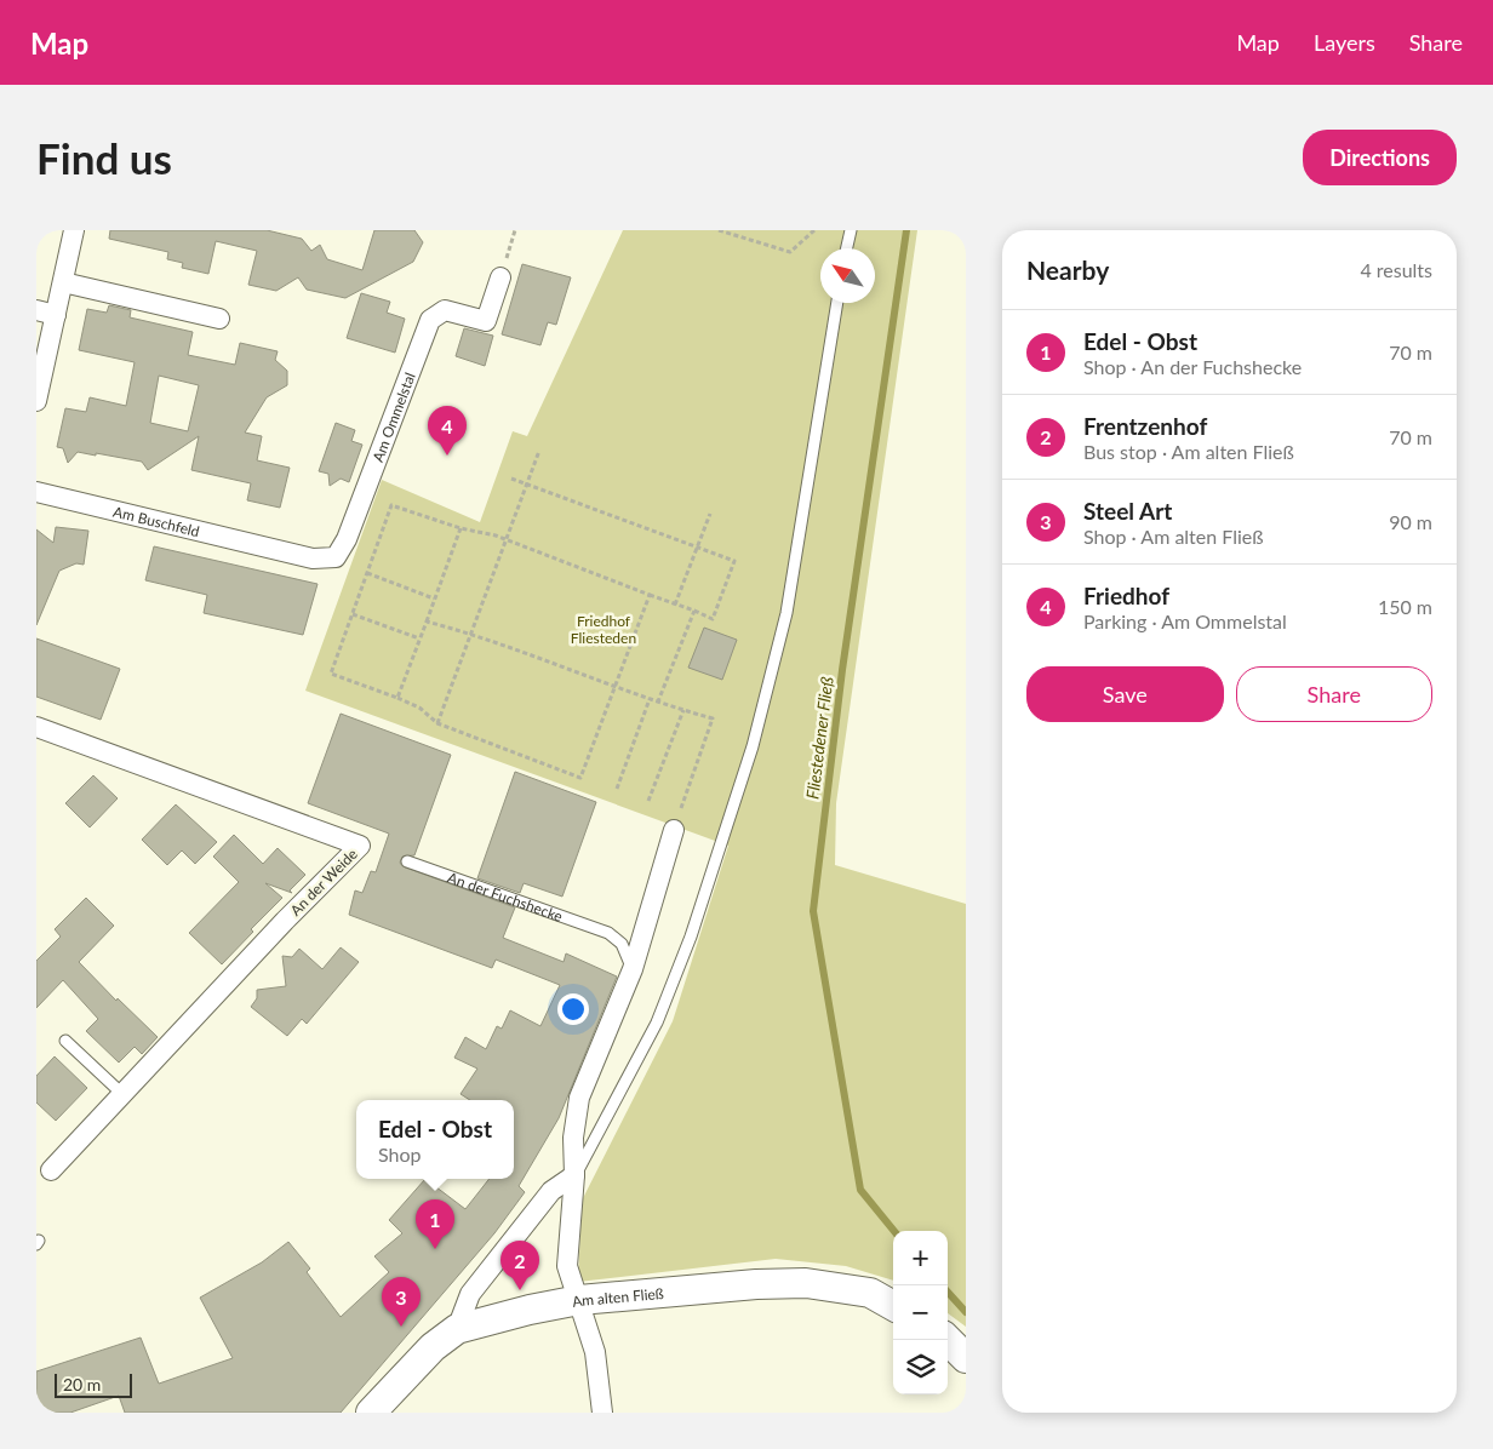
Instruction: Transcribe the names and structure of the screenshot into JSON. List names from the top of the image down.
{
  "streets": {
    "main road": ["Am alten Fließ"],
    "street": ["Am Ommelstal", "Am Buschfeld", "An der Weide"],
    "lane": ["An der Fuchshecke"]
  },
  "crossings": [
    ["Am Ommelstal", "Am Buschfeld"]
  ],
  "water": ["Fliestedener Fließ"],
  "parks": ["Friedhof Fliesteden"],
  "scale_bar": "20 m",
  "north": "top left",
  "page": {
    "header": "Map",
    "nav": ["Map", "Layers", "Share"],
    "buttons": [
      "Directions",
      ["Save", "Share"]
    ],
    "title": "Find us",
    "heading": ["Nearby", "4 results"],
    "list": [
      {
        "mark": "1",
        "name": "Edel - Obst",
        "note": "Shop · An der Fuchshecke",
        "value": "70 m"
      },
      {
        "mark": "2",
        "name": "Frentzenhof",
        "note": "Bus stop · Am alten Fließ",
        "value": "70 m"
      },
      {
        "mark": "3",
        "name": "Steel Art",
        "note": "Shop · Am alten Fließ",
        "value": "90 m"
      },
      {
        "mark": "4",
        "name": "Friedhof",
        "note": "Parking · Am Ommelstal",
        "value": "150 m"
      }
    ],
    "pins": [
      "4",
      "1",
      "2",
      "3"
    ],
    "popup": ["Edel - Obst", "Shop"],
    "map_buttons": ["+", "−"],
    "scale": "20 m"
  }
}
